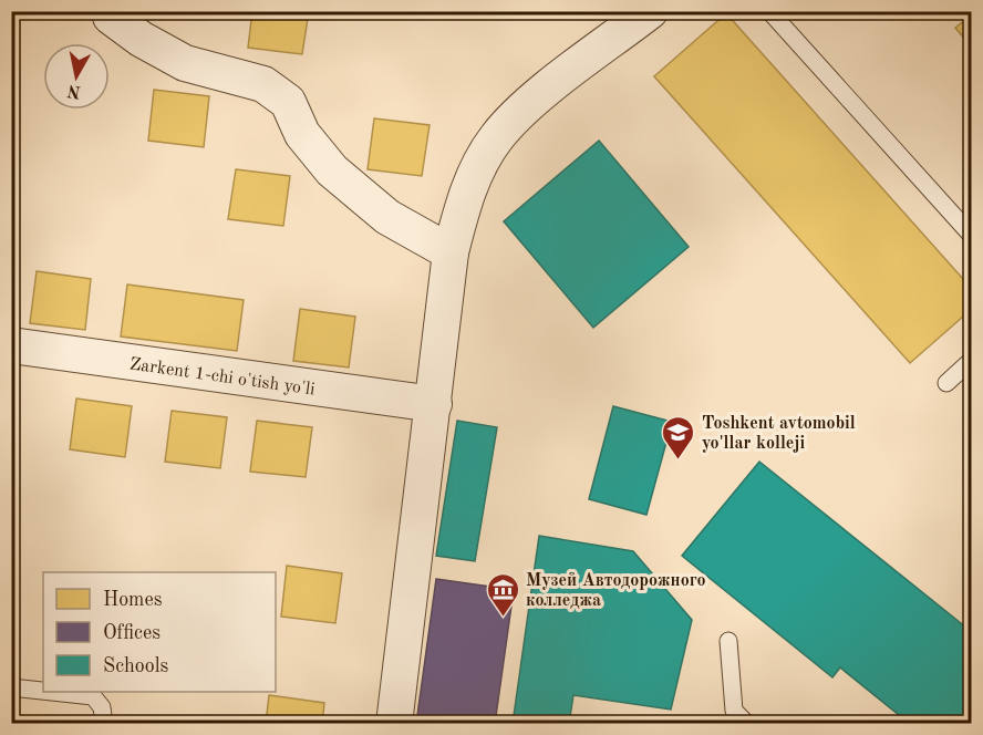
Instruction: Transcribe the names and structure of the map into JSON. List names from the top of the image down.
{
  "streets": {
    "street": ["Zarkent 1-chi o'tish yo'li"]
  },
  "places": {
    "school or university": ["Toshkent avtomobil yo'llar kolleji"],
    "museum": ["Музей Автодорожного колледжа"]
  },
  "legend": ["Homes", "Offices", "Schools"],
  "north": "bottom"
}
